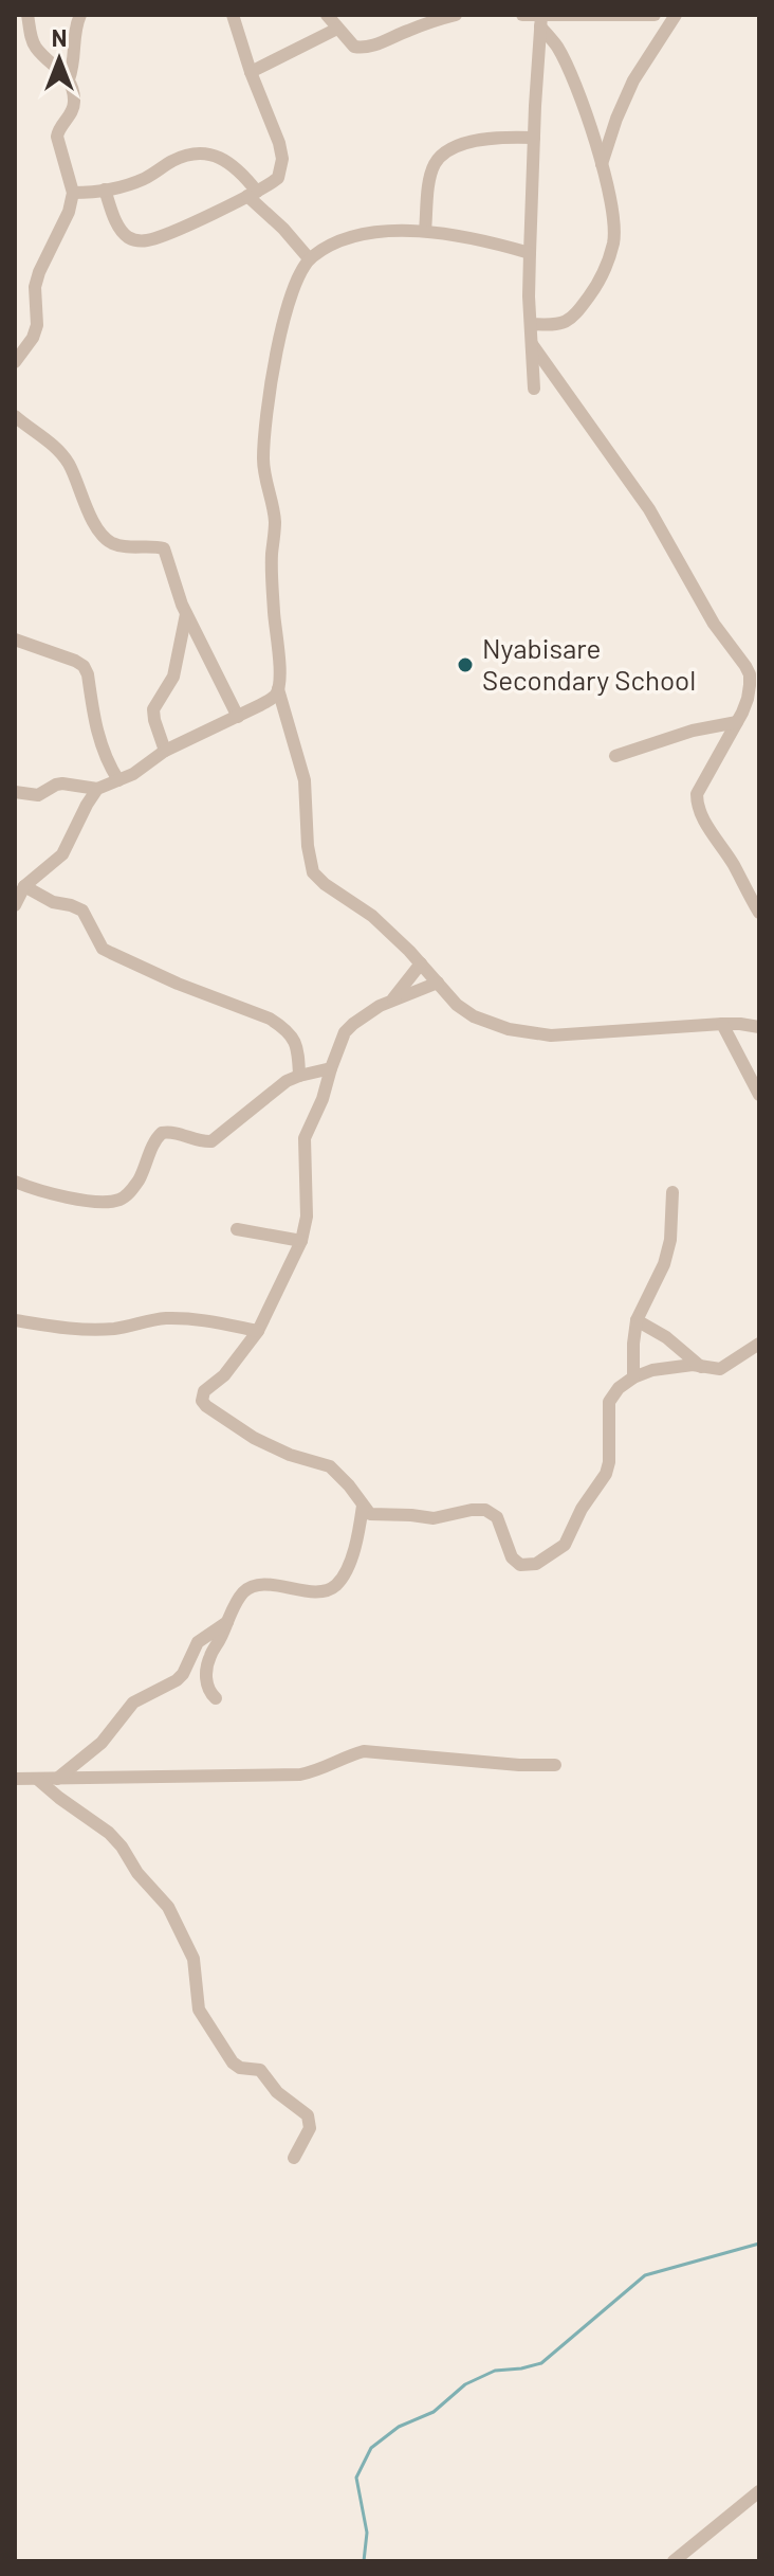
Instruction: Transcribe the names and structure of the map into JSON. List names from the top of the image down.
{
  "places": ["Nyabisare Secondary School"],
  "north": "top"
}
